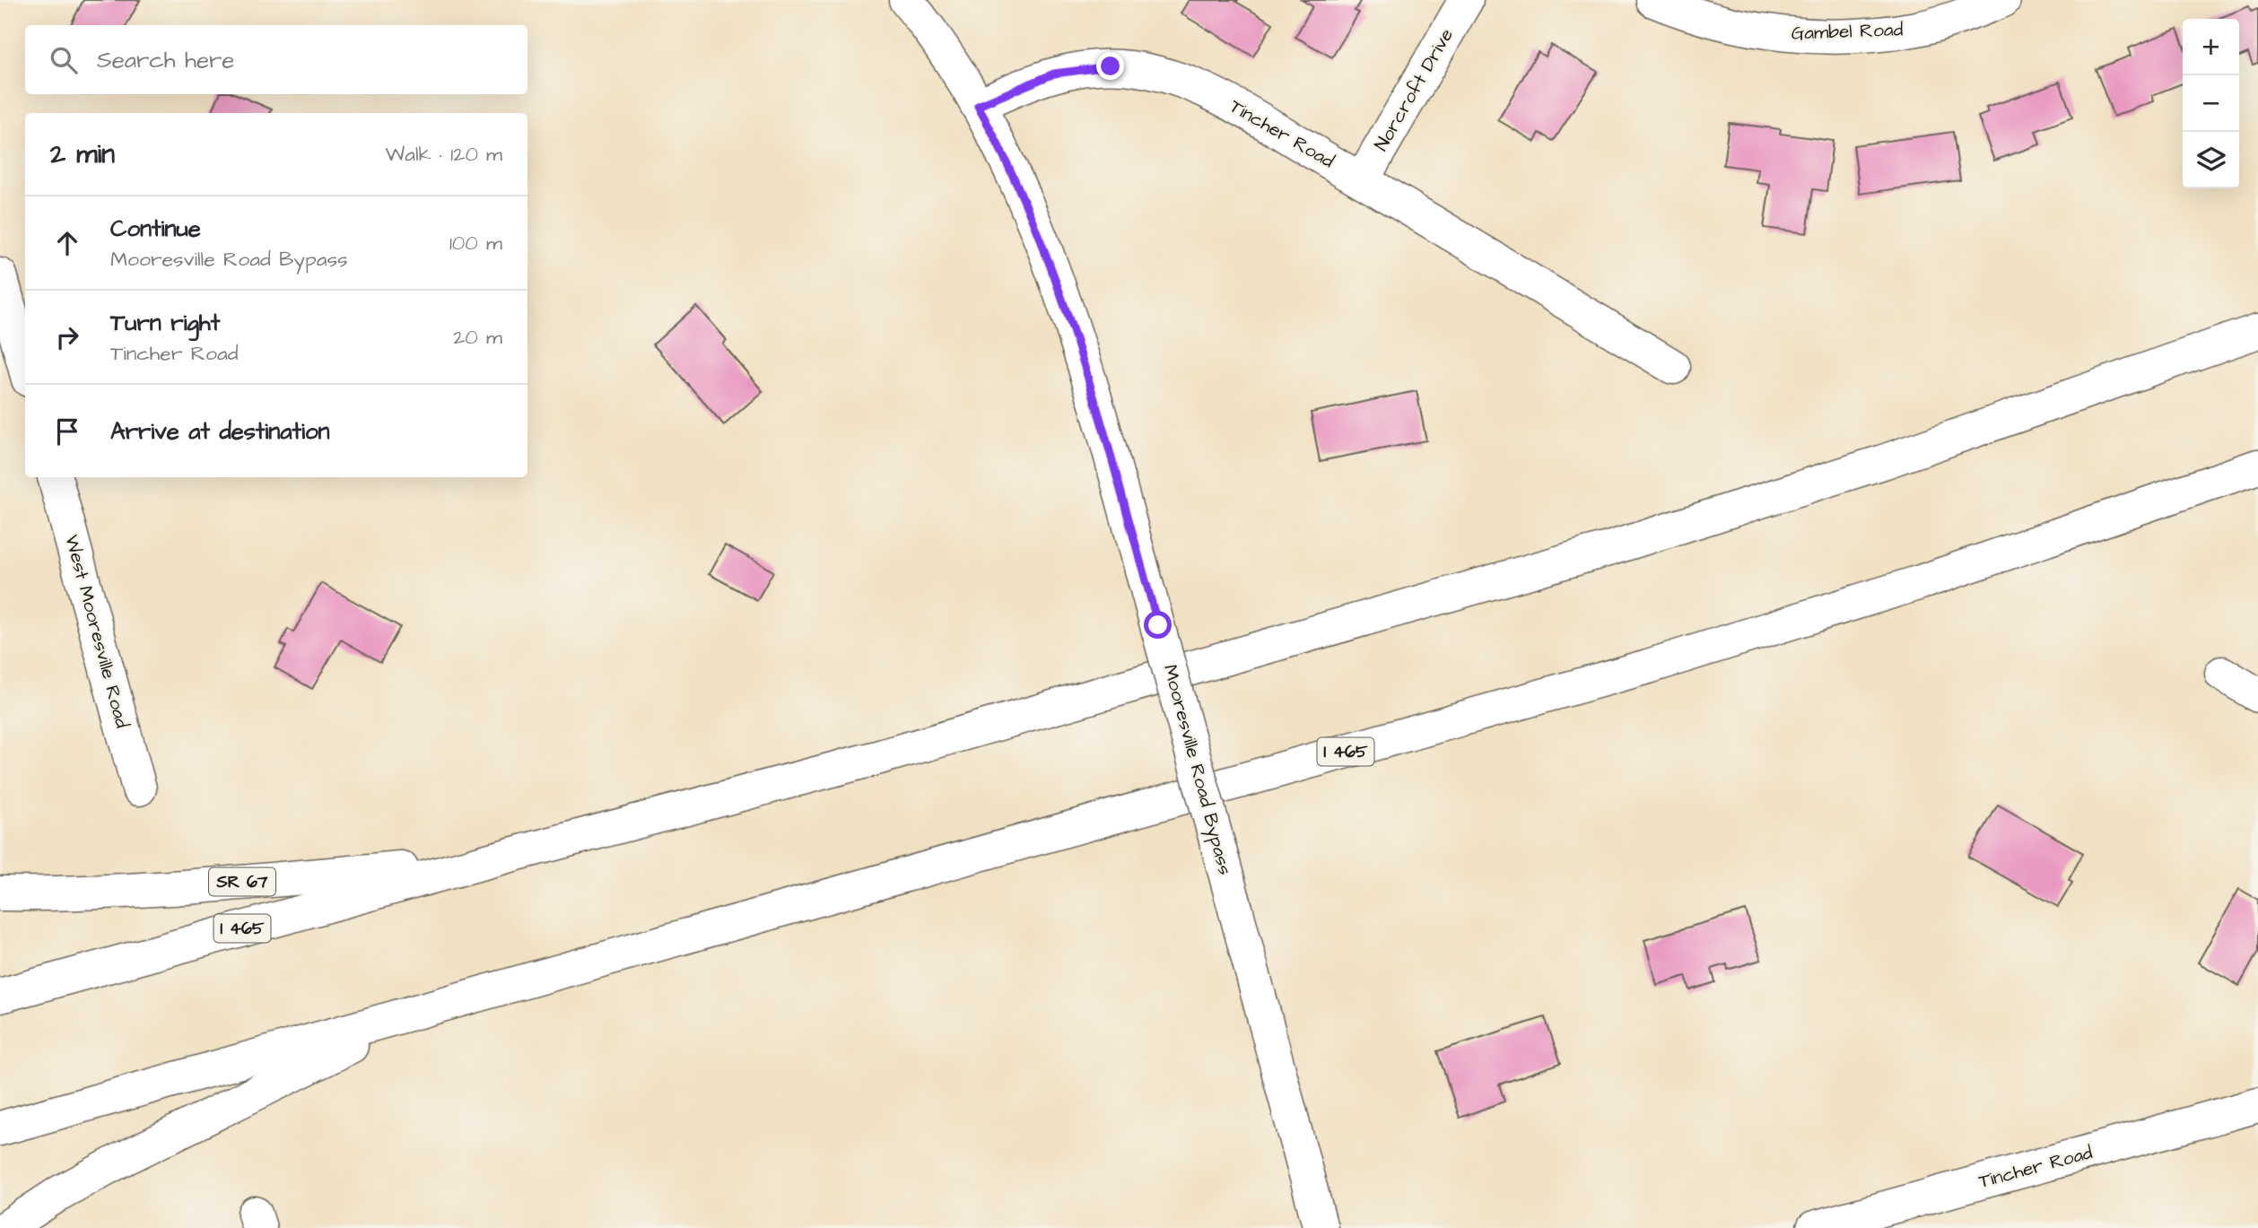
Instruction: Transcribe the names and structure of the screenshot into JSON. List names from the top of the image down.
{
  "streets": {
    "main road": [
      "Gambel Road",
      "Norcroft Drive",
      "Tincher Road",
      "West Mooresville Road",
      "I 465",
      "Mooresville Road Bypass",
      "SR 67"
    ]
  },
  "crossings": [
    ["Norcroft Drive", "Tincher Road"],
    ["Tincher Road", "Mooresville Road Bypass"],
    ["I 465", "SR 67"]
  ],
  "page": {
    "map_buttons": ["+", "−"],
    "search": "Search here",
    "heading": ["2 min", "Walk · 120 m"],
    "list": [
      ["Continue", "Mooresville Road Bypass", "100 m"],
      ["Turn right", "Tincher Road", "20 m"],
      "Arrive at destination"
    ]
  }
}
